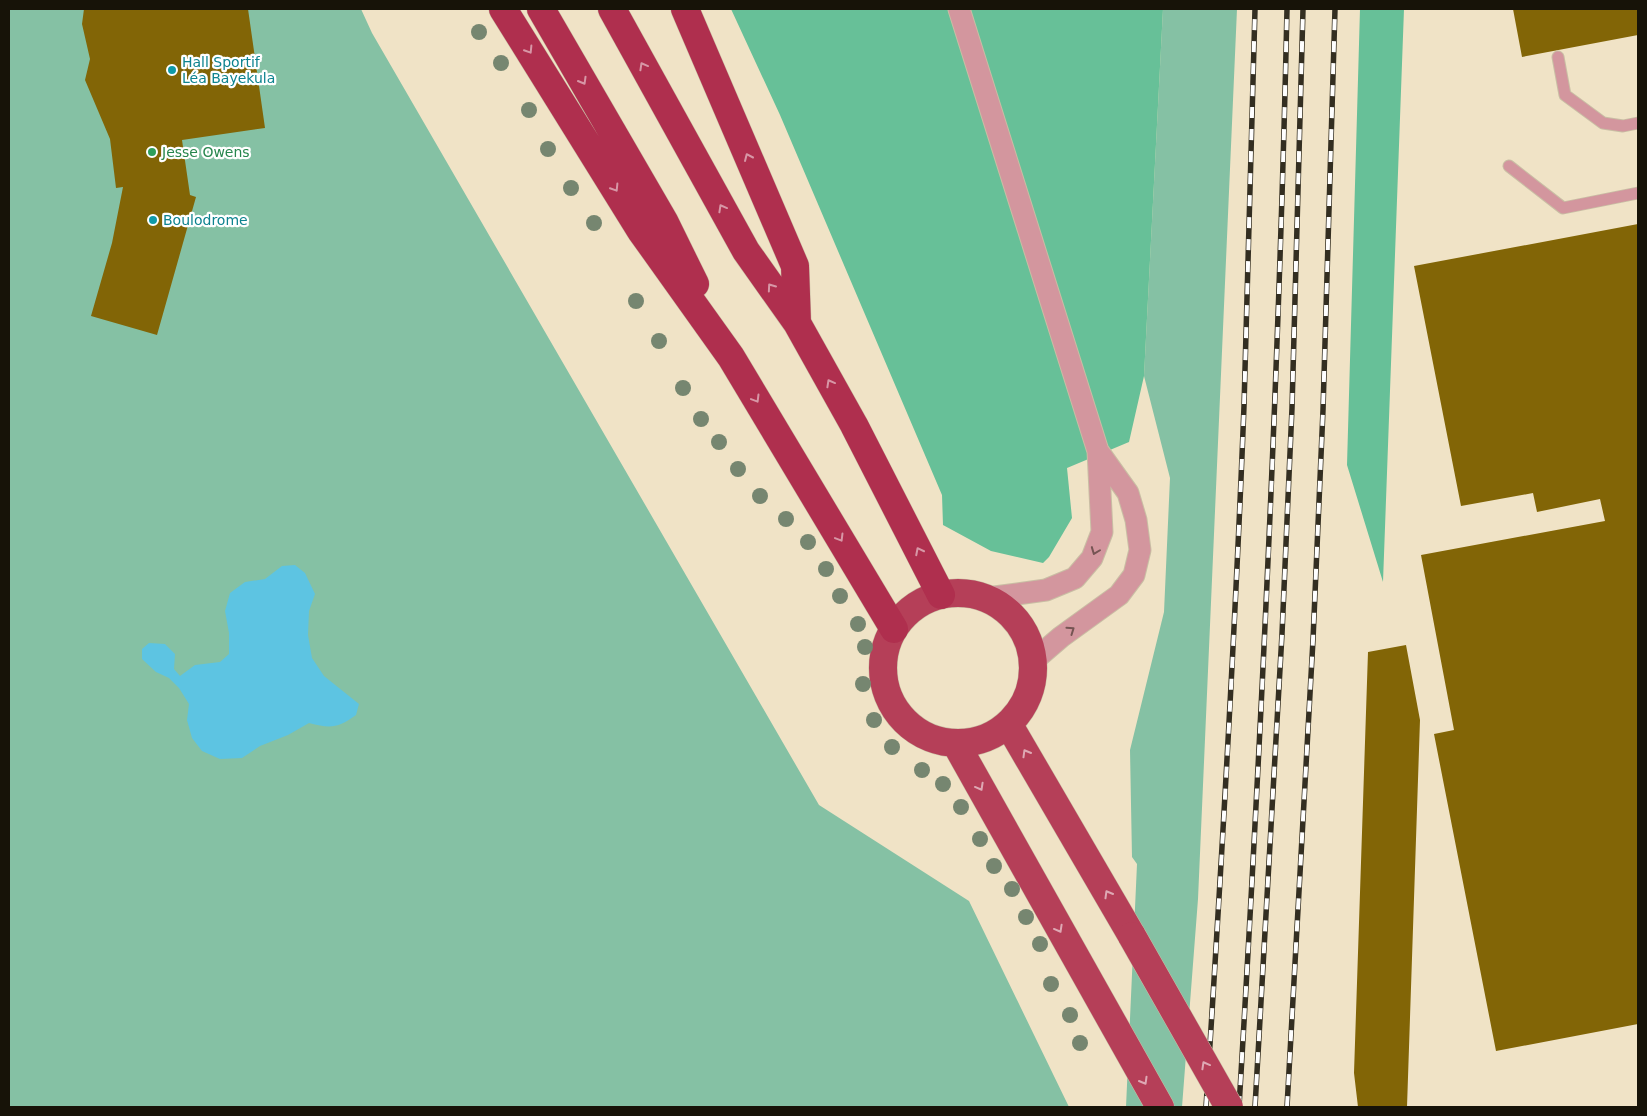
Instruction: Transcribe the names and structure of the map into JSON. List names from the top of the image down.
{
  "places": ["Hall Sportif Léa Bayekula", "Jesse Owens", "Boulodrome"]
}
